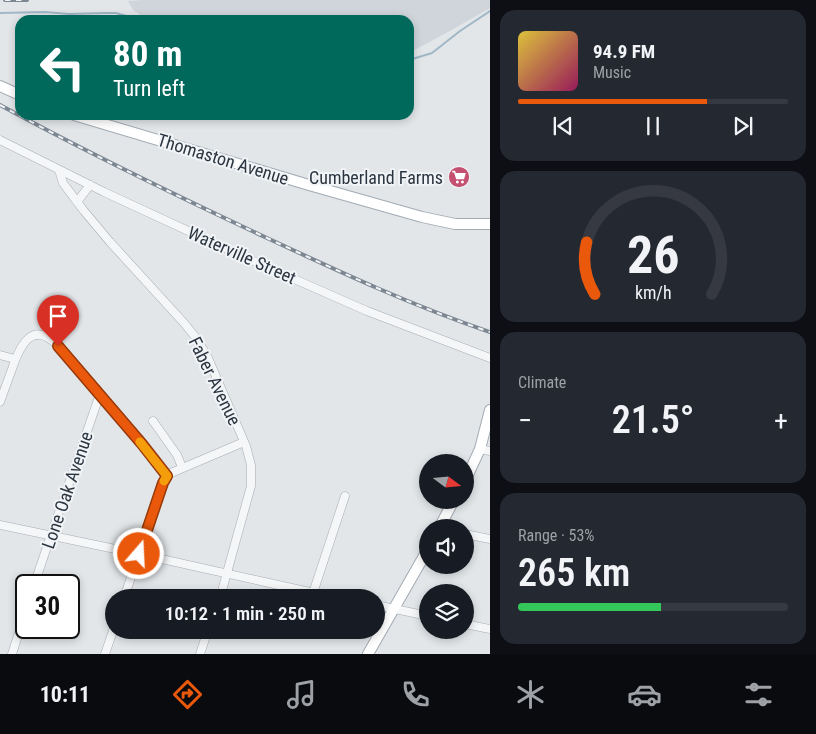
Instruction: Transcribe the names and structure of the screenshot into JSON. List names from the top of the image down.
{
  "streets": {
    "main road": ["Thomaston Avenue"],
    "street": ["Waterville Street", "Faber Avenue", "Lone Oak Avenue"]
  },
  "crossings": [
    ["Waterville Street", "Faber Avenue"]
  ],
  "places": {
    "supermarket": ["Cumberland Farms"]
  },
  "north": "right",
  "page": {
    "turn": ["80 m", "Turn left"],
    "song": ["94.9 FM", "Music"],
    "tile": [
      "Climate",
      ["Range · 53%", "265 km"]
    ],
    "heat": ["−", "21.5°", "+"],
    "limit": "30",
    "trip": "10:12 · 1 min · 250 m",
    "tabs": "10:11",
    "gauge": ["26", "km/h"]
  }
}
